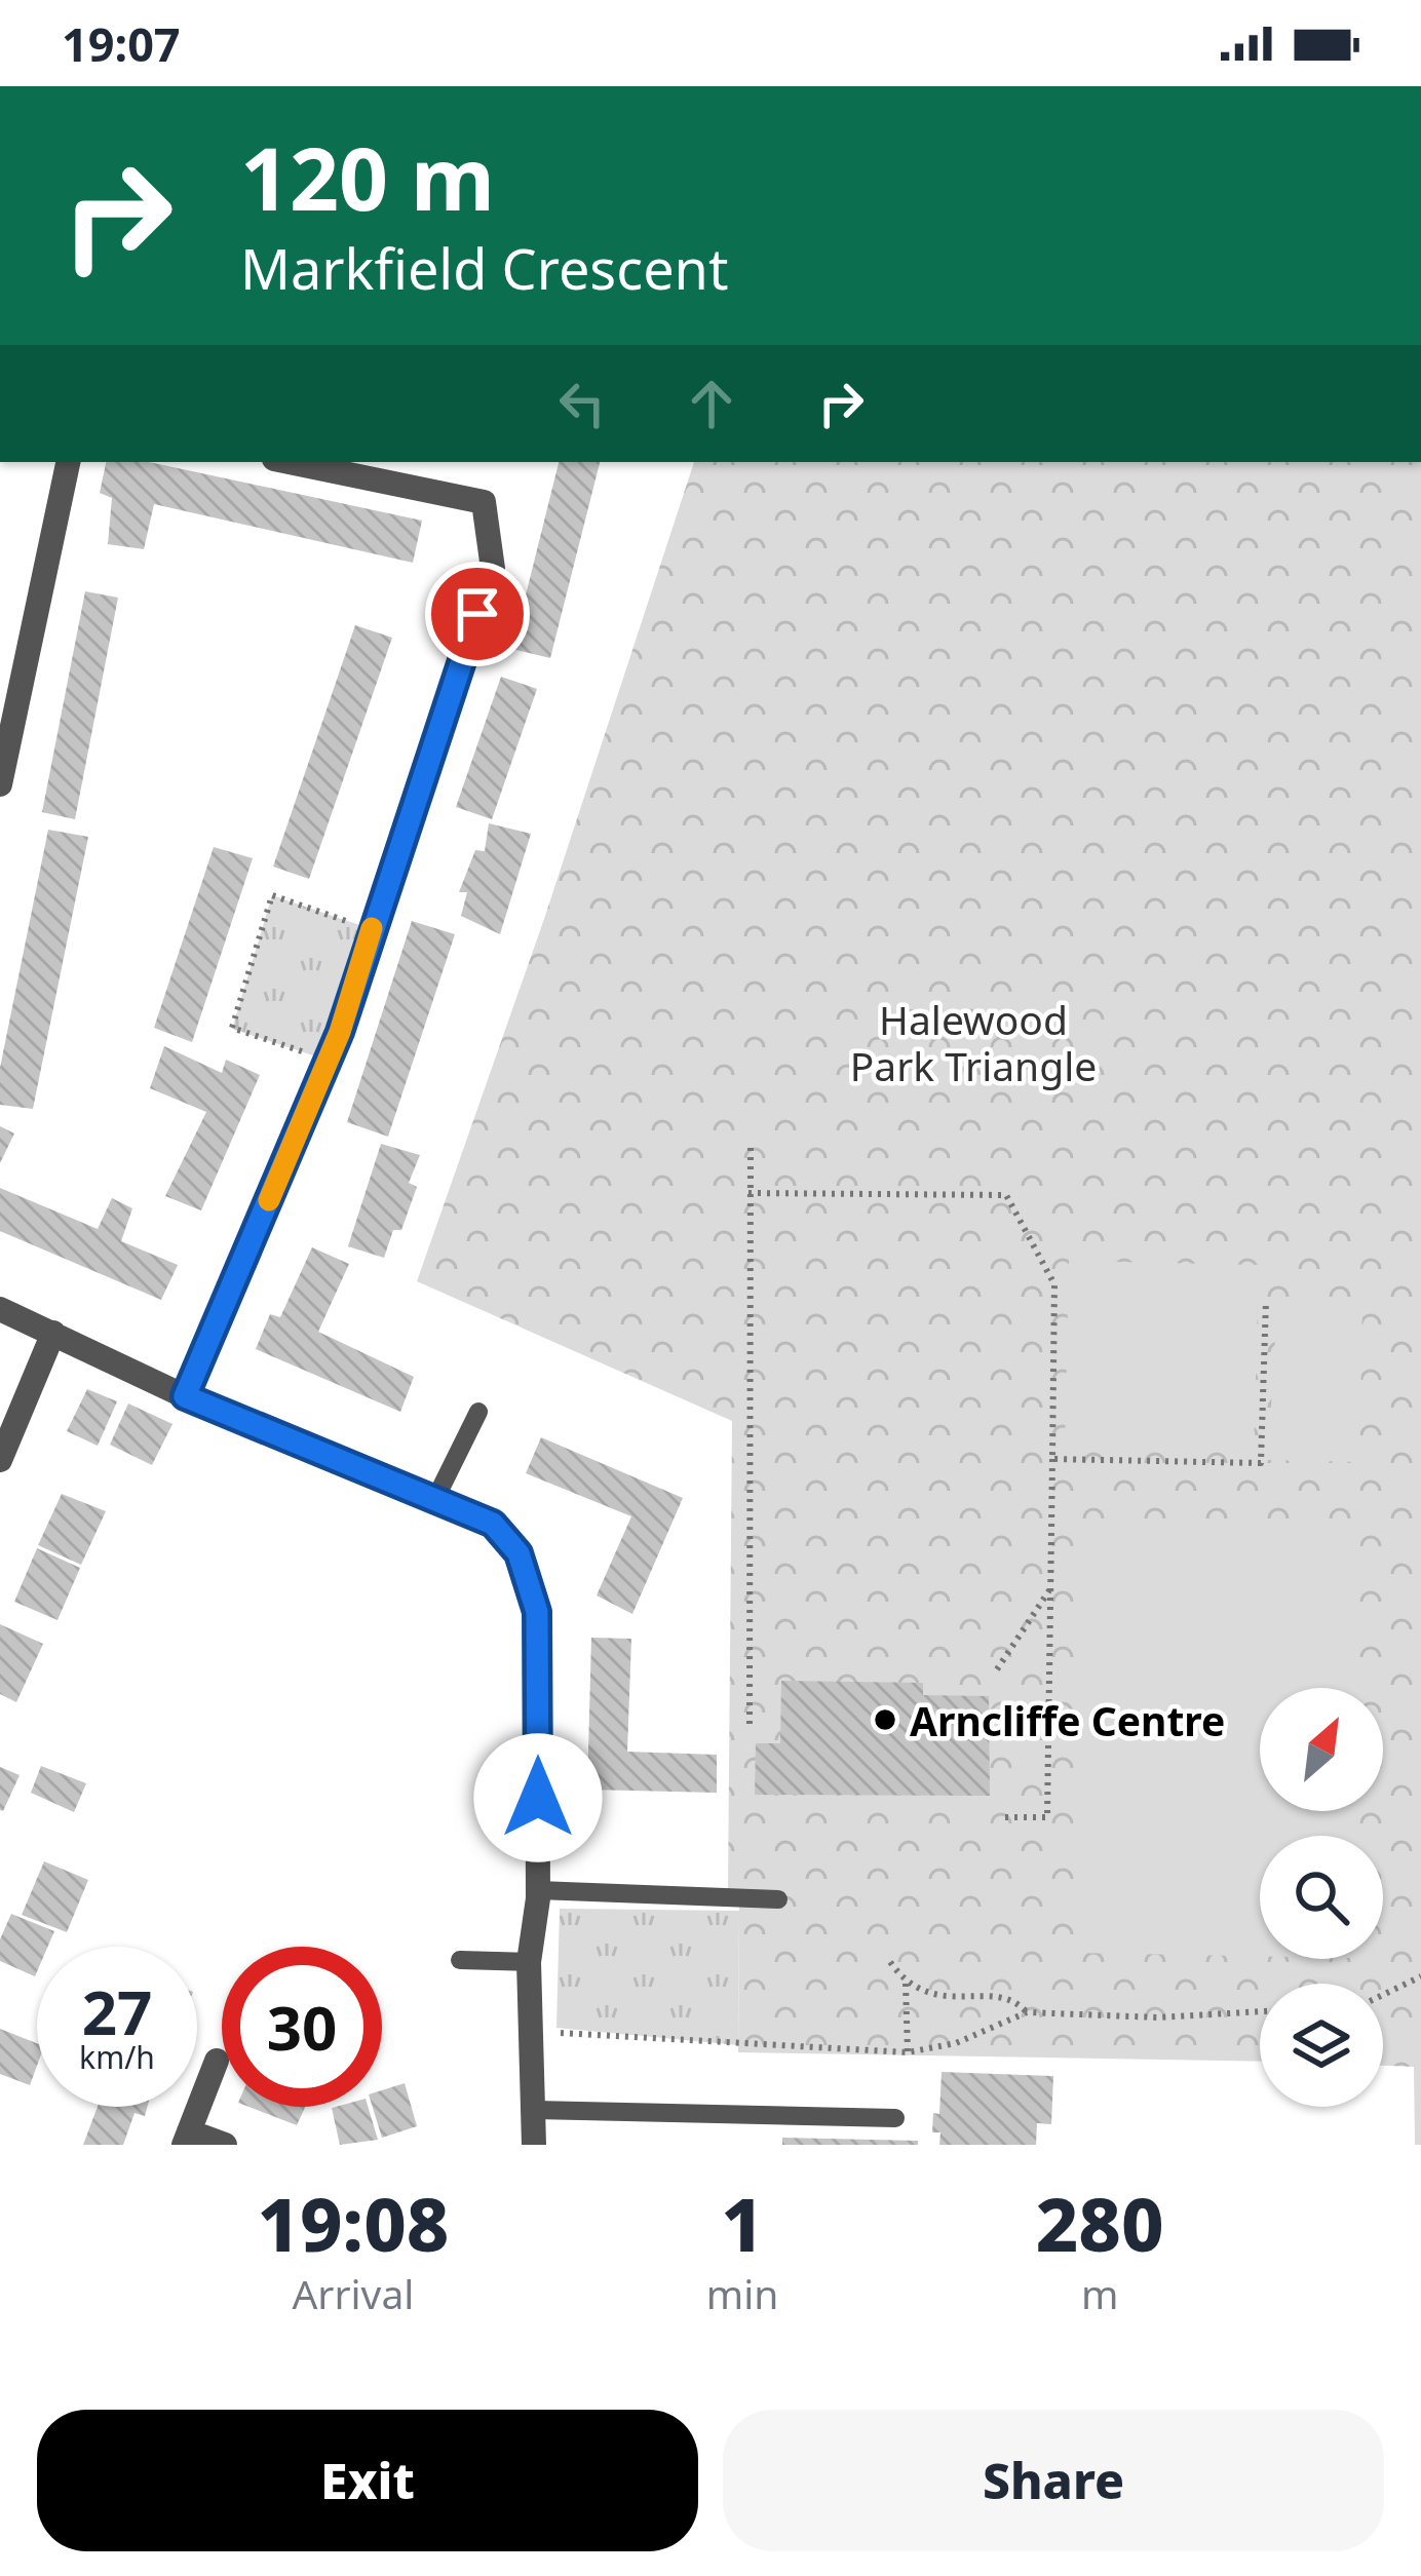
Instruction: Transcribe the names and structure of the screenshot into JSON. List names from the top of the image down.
{
  "parks": ["Halewood Park Triangle"],
  "places": ["Arncliffe Centre"],
  "north": "top right",
  "page": {
    "status": "19:07",
    "turn": ["120 m", "Markfield Crescent"],
    "speed": "27 km/h",
    "limit": "30",
    "eta": [
      "19:08",
      "Arrival",
      "1",
      "min",
      "280",
      "m"
    ],
    "buttons": ["Exit", "Share"]
  }
}
